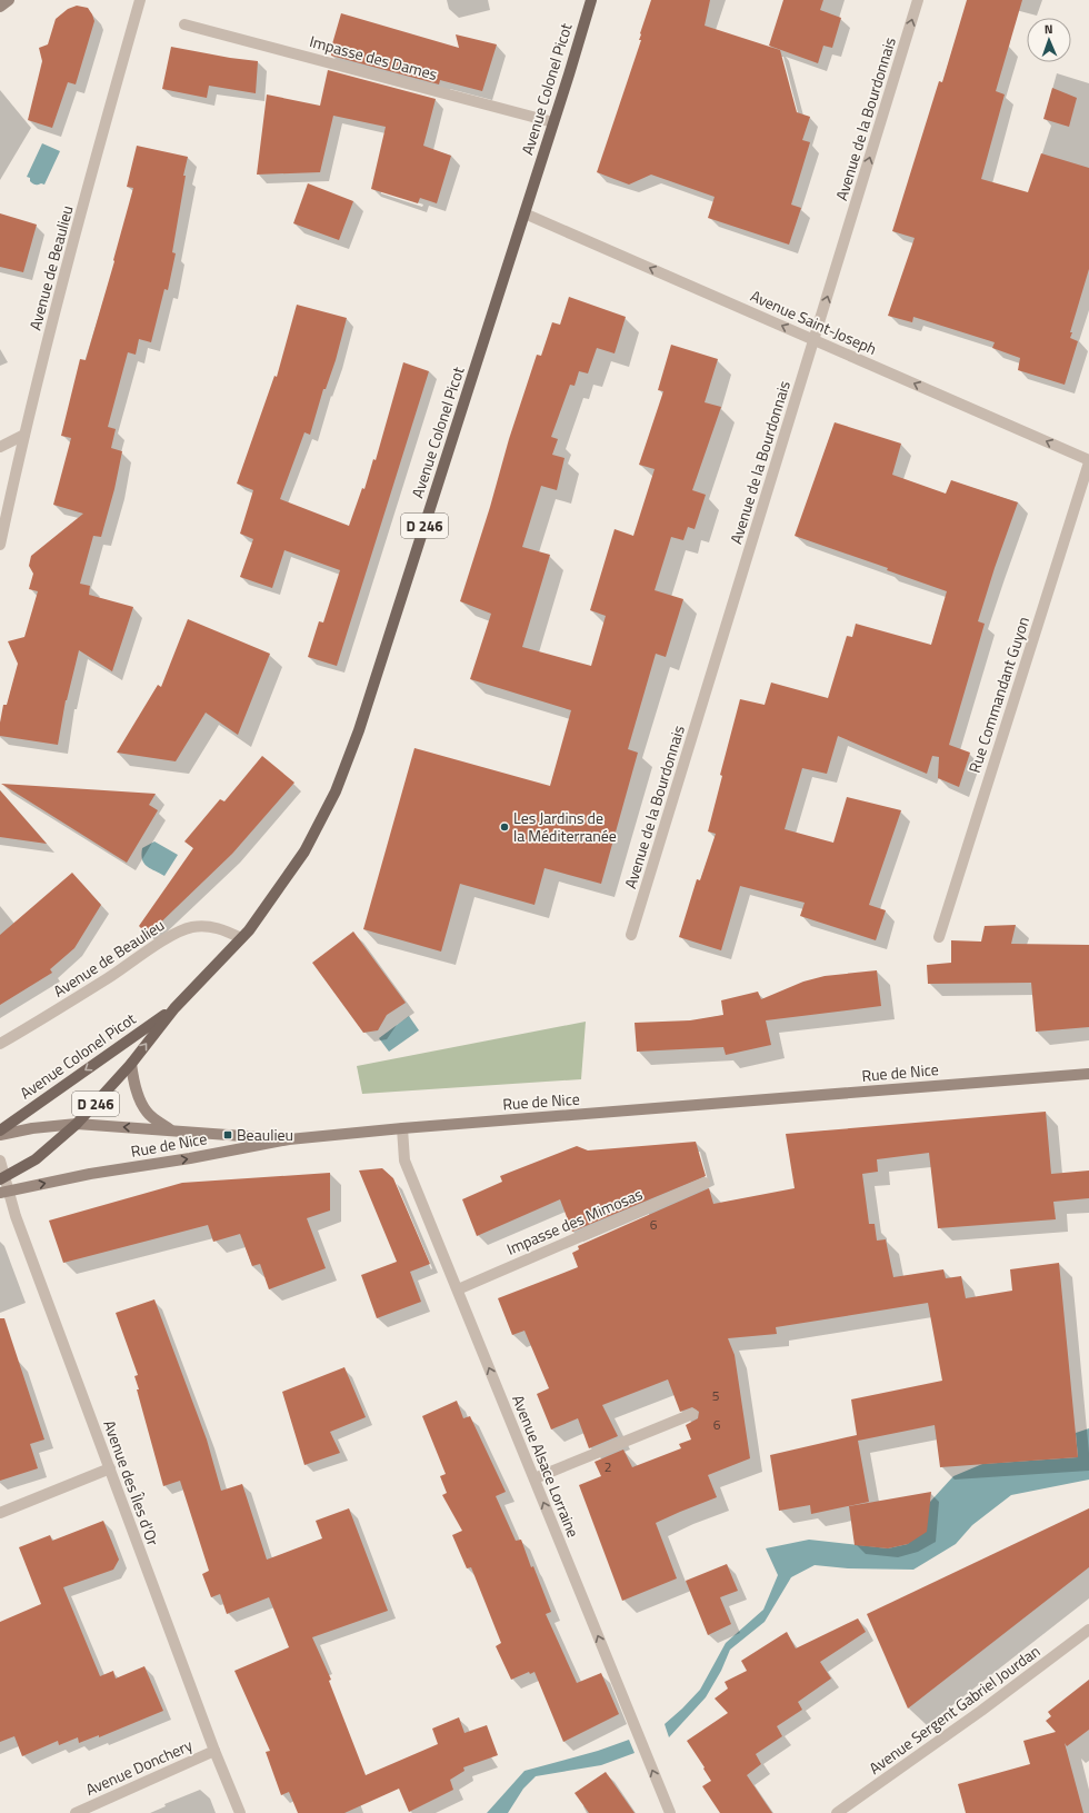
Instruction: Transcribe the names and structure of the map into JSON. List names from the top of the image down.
{
  "streets": {
    "main road": ["Avenue Colonel Picot", "D 246"],
    "street": [
      "Impasse des Dames",
      "Avenue de la Bourdonnais",
      "Avenue de Beaulieu",
      "Avenue Saint-Joseph",
      "Rue Commandant Guyon",
      "Rue de Nice",
      "Impasse des Mimosas",
      "Avenue Alsace Lorraine",
      "Avenue des Îles d'Or",
      "Avenue Sergent Gabriel Jourdan",
      "Avenue Donchery"
    ]
  },
  "crossings": [
    ["Impasse des Dames", "Avenue Colonel Picot"],
    ["Avenue Colonel Picot", "Avenue de Beaulieu"],
    ["Avenue Colonel Picot", "Avenue Saint-Joseph"],
    ["Avenue Colonel Picot", "Rue de Nice"],
    ["Avenue Colonel Picot", "Avenue des Îles d'Or"],
    ["Avenue de la Bourdonnais", "Avenue Saint-Joseph"],
    ["Avenue Saint-Joseph", "Rue Commandant Guyon"],
    ["Rue de Nice", "Avenue Alsace Lorraine"],
    ["Rue de Nice", "Avenue des Îles d'Or"],
    ["Impasse des Mimosas", "Avenue Alsace Lorraine"],
    ["Avenue des Îles d'Or", "Avenue Donchery"]
  ],
  "one_way": ["Avenue de la Bourdonnais", "Avenue Saint-Joseph", "Avenue Alsace Lorraine"],
  "places": {
    "other": ["Les Jardins de la Méditerranée"],
    "transit": ["Beaulieu"]
  },
  "house_numbers": [
    "6",
    "5",
    "6",
    "2"
  ],
  "north": "top"
}
